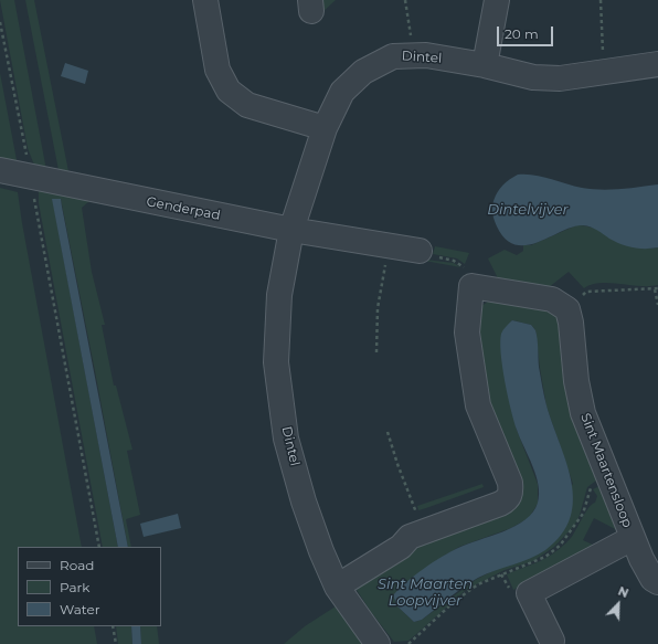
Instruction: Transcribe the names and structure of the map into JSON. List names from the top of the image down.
{
  "streets": {
    "street": ["Dintel", "Genderpad", "Sint Maartensloop"]
  },
  "crossings": [
    ["Dintel", "Genderpad"]
  ],
  "water": ["Dintelvijver", "Sint Maarten Loopvijver"],
  "legend": ["Road", "Park", "Water"],
  "scale_bar": "20 m",
  "north": "top right"
}
